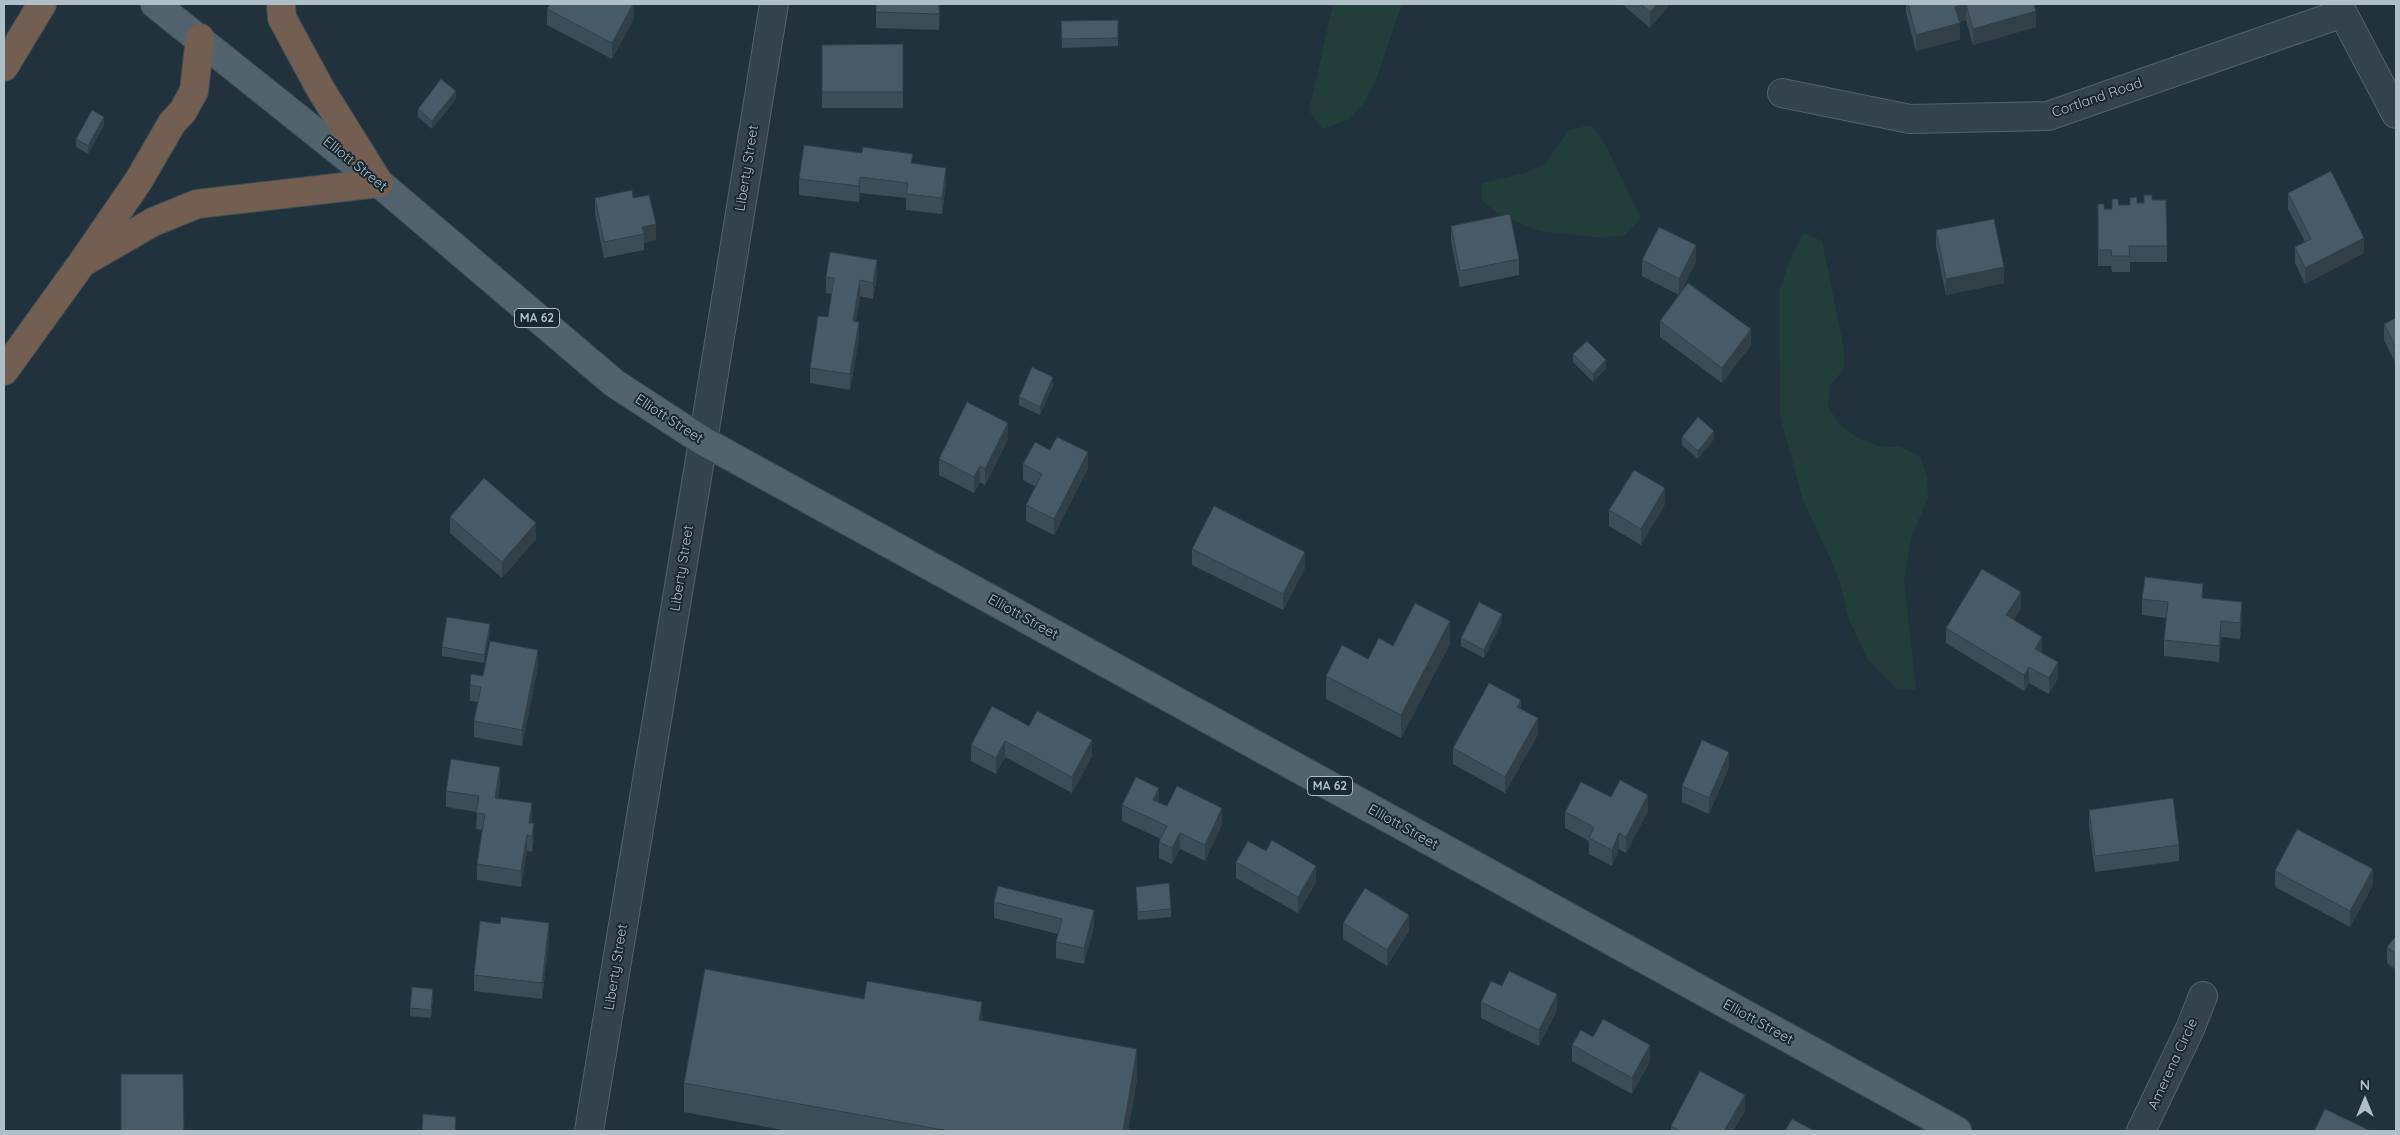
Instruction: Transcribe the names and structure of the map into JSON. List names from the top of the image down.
{
  "streets": {
    "main road": ["Elliott Street", "MA 62"],
    "street": ["Cortland Road", "Liberty Street", "Amerena Circle"]
  },
  "crossings": [
    ["Elliott Street", "Liberty Street"]
  ],
  "north": "top"
}
